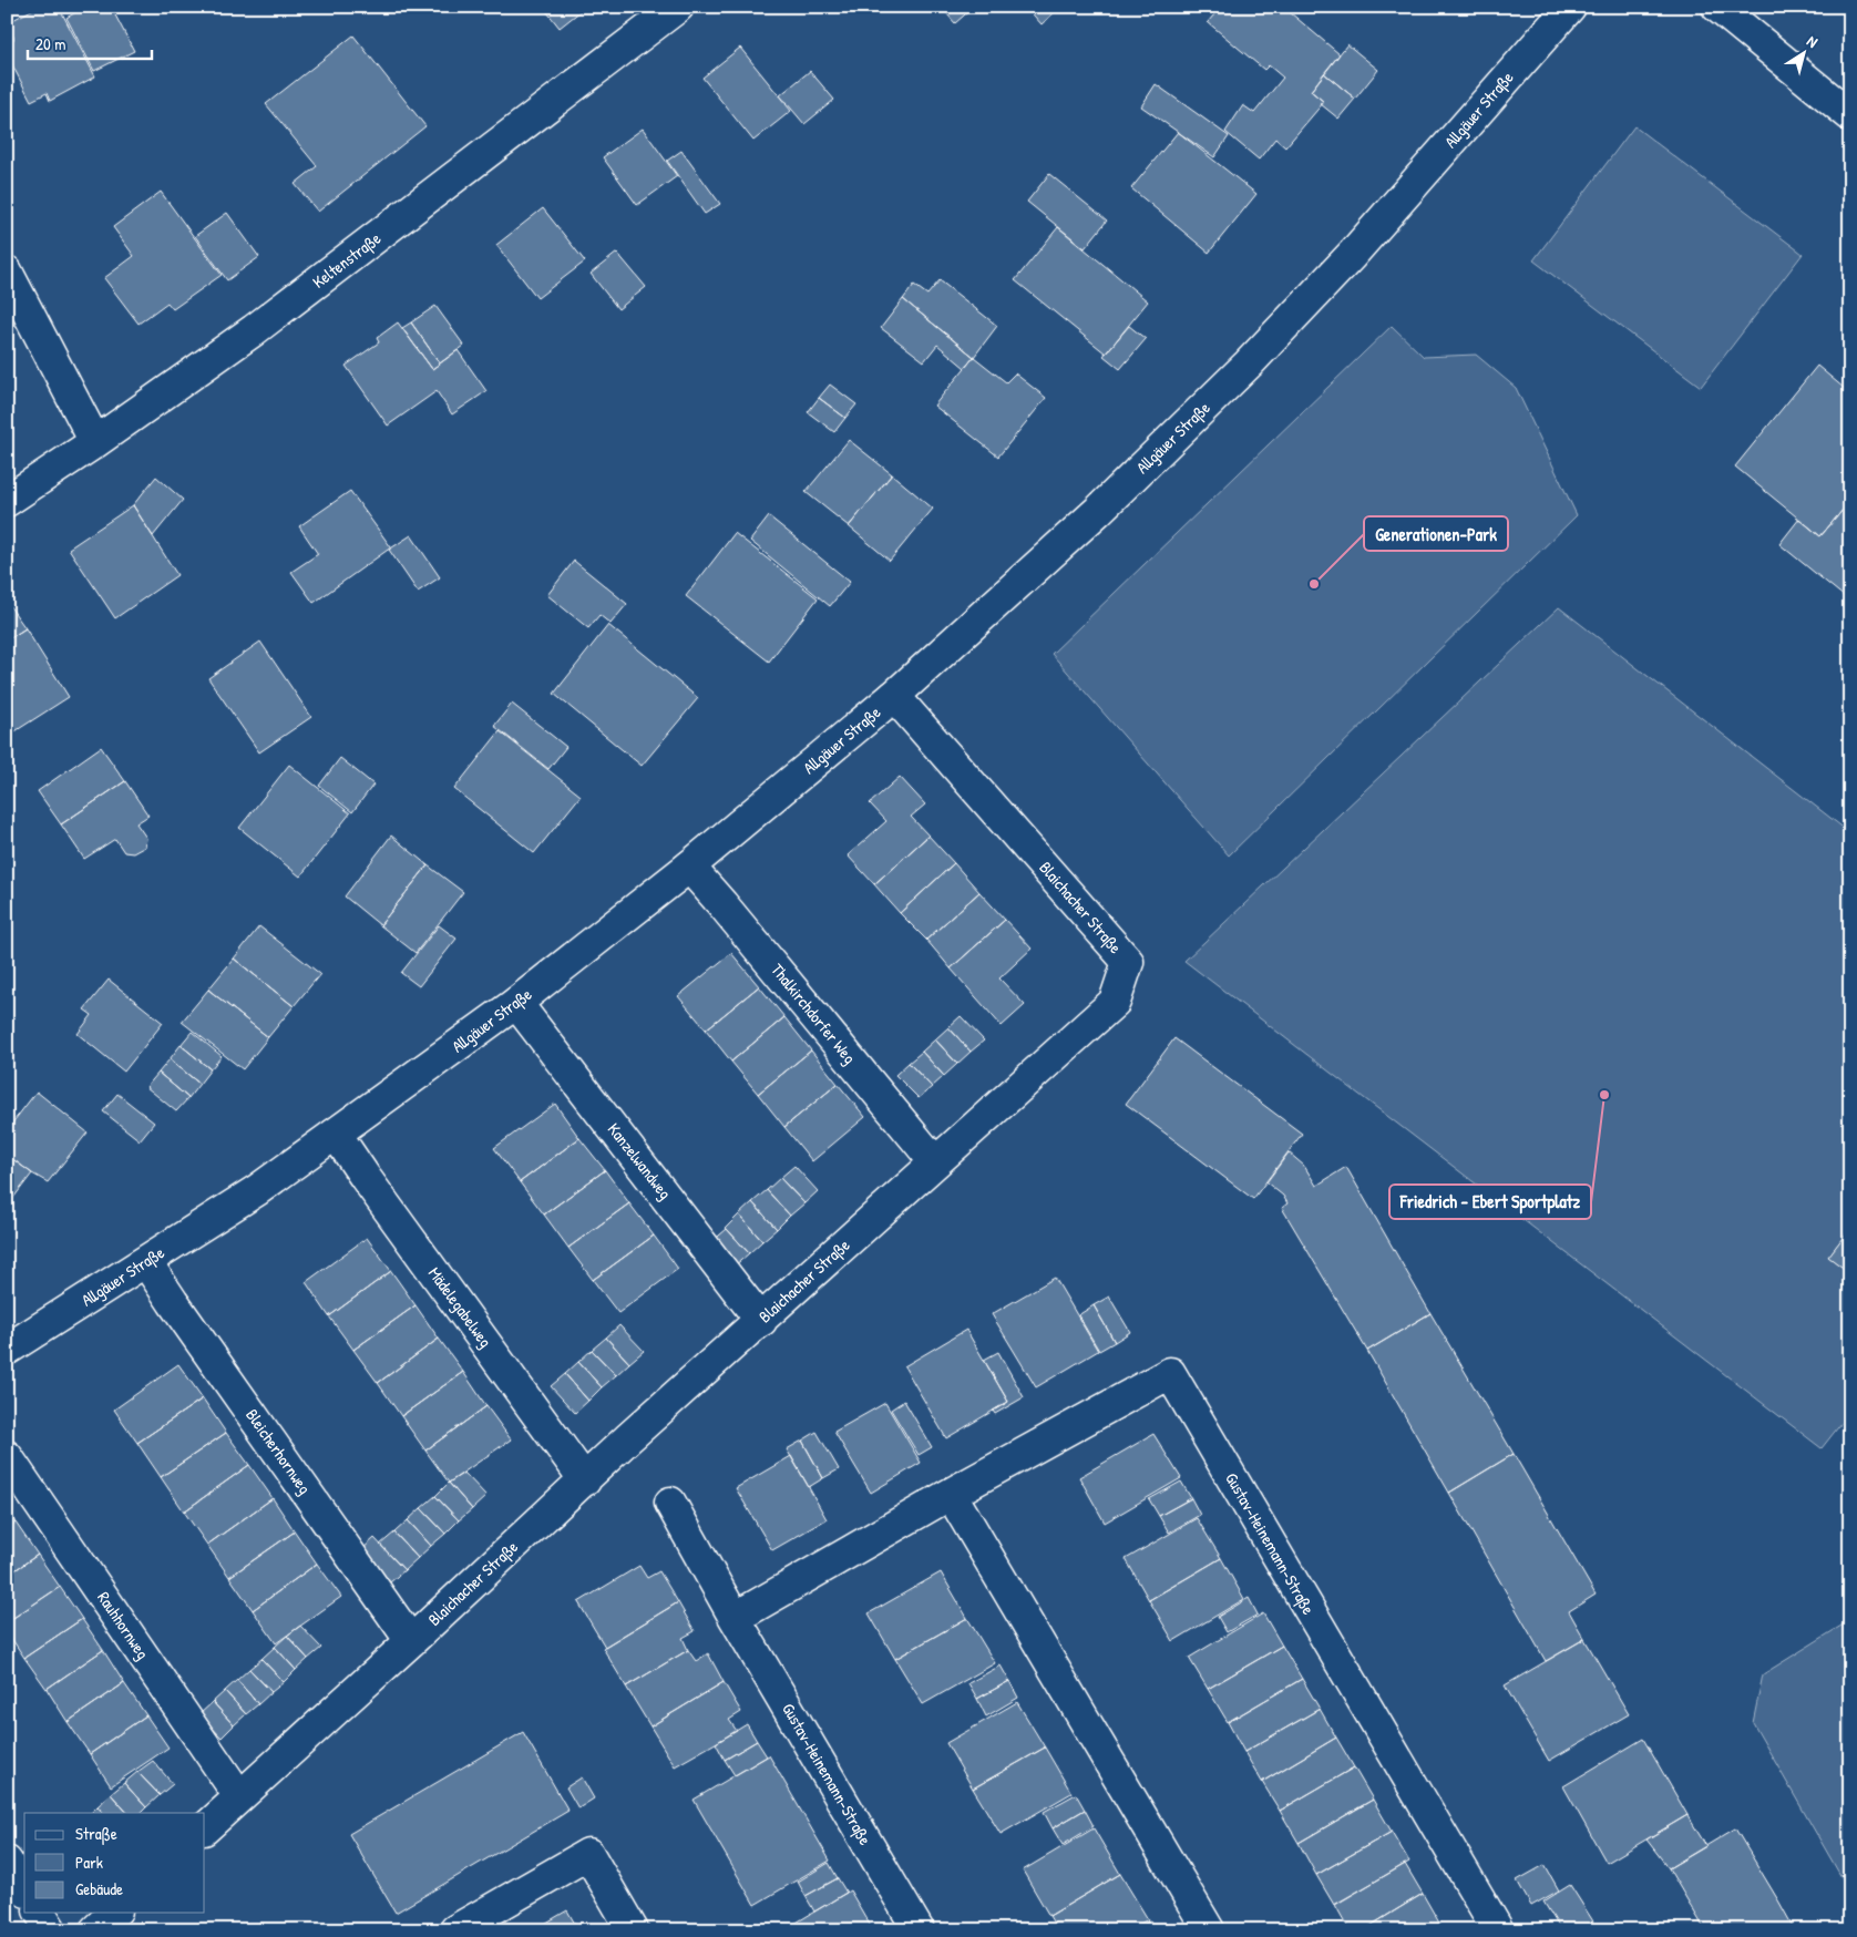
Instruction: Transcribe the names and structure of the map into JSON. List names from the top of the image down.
{
  "streets": {
    "street": [
      "Allgäuer Straße",
      "Keltenstraße",
      "Blaichacher Straße",
      "Thalkirchdorfer Weg",
      "Kanzelwandweg",
      "Mädelegabelweg",
      "Bleicherhornweg",
      "Gustav-Heinemann-Straße",
      "Rauhhornweg"
    ]
  },
  "crossings": [
    ["Allgäuer Straße", "Blaichacher Straße"],
    ["Allgäuer Straße", "Thalkirchdorfer Weg"],
    ["Allgäuer Straße", "Kanzelwandweg"],
    ["Allgäuer Straße", "Mädelegabelweg"],
    ["Allgäuer Straße", "Bleicherhornweg"],
    ["Blaichacher Straße", "Thalkirchdorfer Weg"],
    ["Blaichacher Straße", "Kanzelwandweg"],
    ["Blaichacher Straße", "Mädelegabelweg"],
    ["Blaichacher Straße", "Bleicherhornweg"],
    ["Blaichacher Straße", "Rauhhornweg"]
  ],
  "places": ["Generationen-Park", "Friedrich - Ebert Sportplatz"],
  "legend": ["Straße", "Park", "Gebäude"],
  "scale_bar": "20 m",
  "north": "top right"
}
